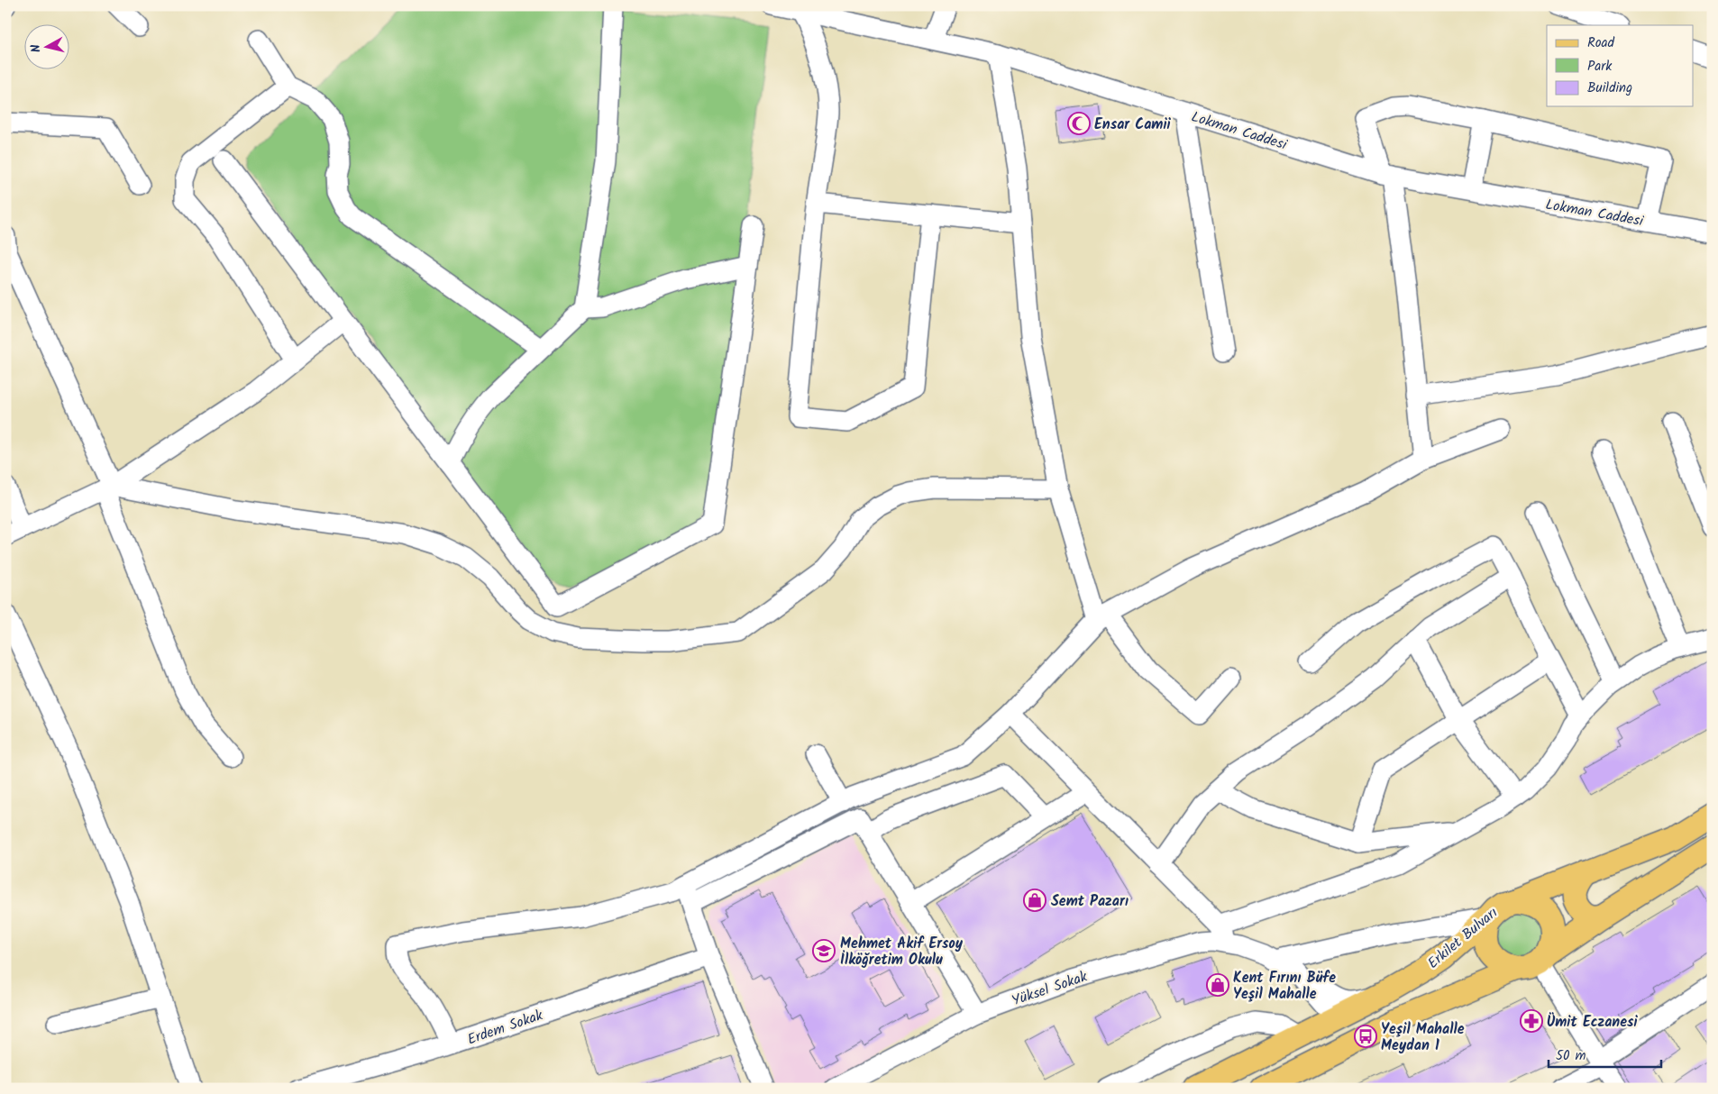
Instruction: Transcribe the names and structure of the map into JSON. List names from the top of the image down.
{
  "streets": {
    "main road": ["Erkilet Bulvarı"],
    "street": ["Lokman Caddesi", "Yüksel Sokak", "Erdem Sokak"]
  },
  "crossings": [
    ["Erkilet Bulvarı", "Yüksel Sokak"]
  ],
  "places": {
    "mosque": ["Ensar Camii"],
    "shop": ["Semt Pazarı", "Kent Fırını Büfe Yeşil Mahalle"],
    "school or university": ["Mehmet Akif Ersoy İlköğretim Okulu"],
    "pharmacy": ["Ümit Eczanesi"],
    "bus stop": ["Yeşil Mahalle Meydan 1"]
  },
  "legend": ["Road", "Park", "Building"],
  "scale_bar": "50 m",
  "north": "left"
}
